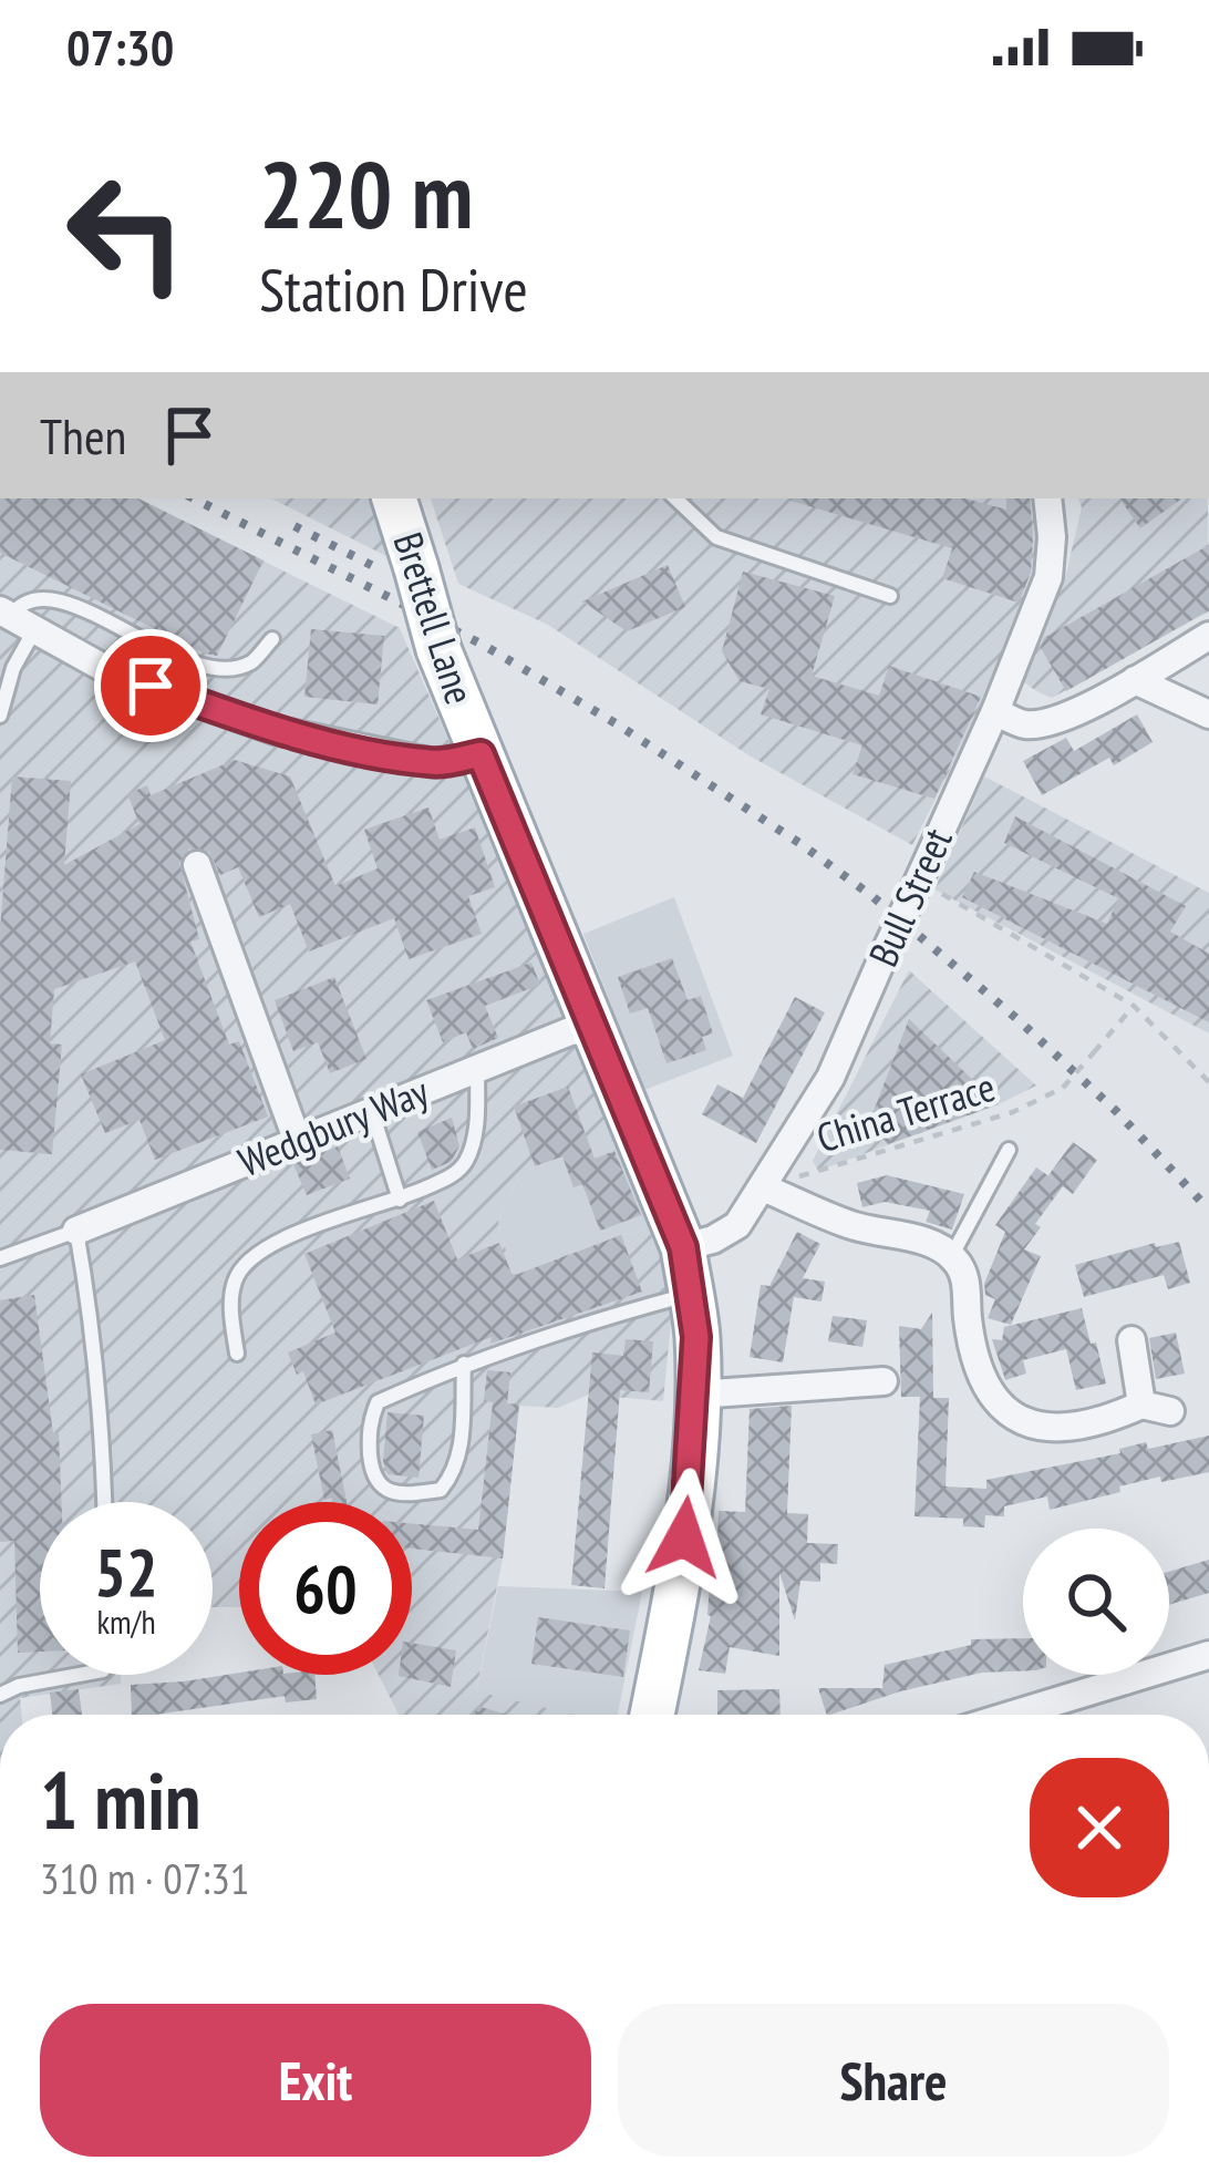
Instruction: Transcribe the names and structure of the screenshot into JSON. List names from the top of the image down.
{
  "streets": {
    "main road": ["Brettell Lane"],
    "street": ["Bull Street", "Wedgbury Way"],
    "path": ["China Terrace"]
  },
  "crossings": [
    ["Brettell Lane", "Bull Street"],
    ["Brettell Lane", "Wedgbury Way"],
    ["Bull Street", "China Terrace"]
  ],
  "page": {
    "status": "07:30",
    "turn": ["220 m", "Station Drive"],
    "then": "Then",
    "speed": "52 km/h",
    "limit": "60",
    "heading": ["1 min", "310 m · 07:31"],
    "buttons": ["Exit", "Share"]
  }
}
